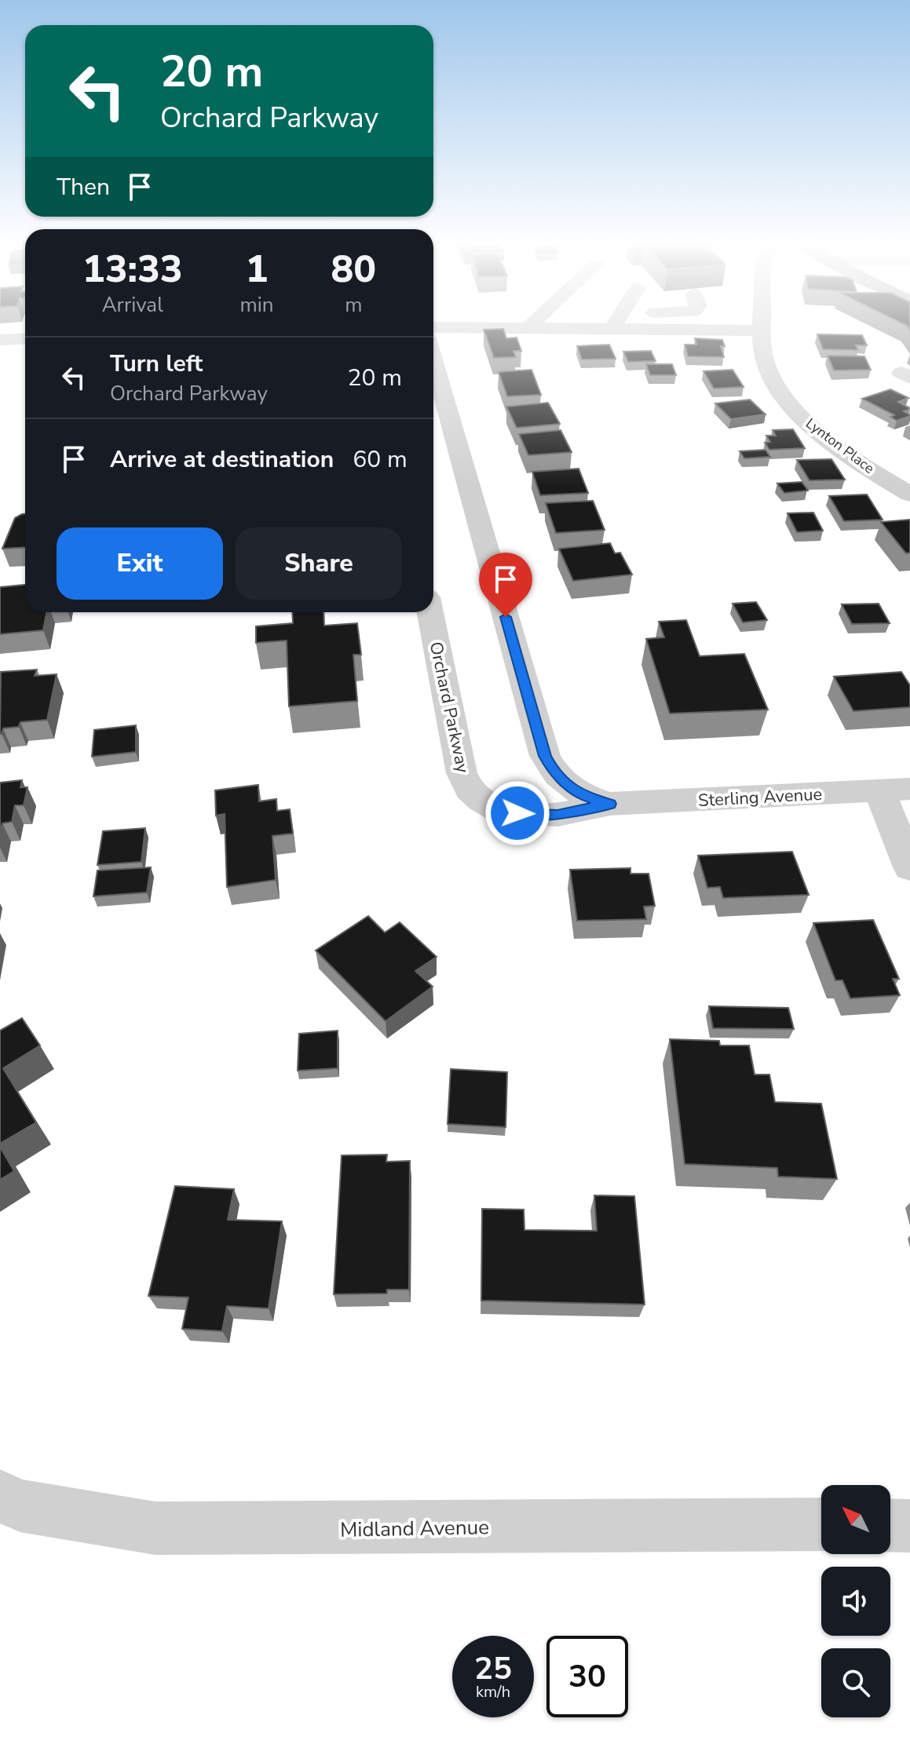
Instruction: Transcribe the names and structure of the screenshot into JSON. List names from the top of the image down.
{
  "streets": {
    "street": [
      "Lynton Place",
      "Orchard Parkway",
      "Sterling Avenue",
      "Midland Avenue"
    ]
  },
  "crossings": [
    ["Orchard Parkway", "Sterling Avenue"]
  ],
  "north": "top left",
  "page": {
    "turn": ["20 m", "Orchard Parkway"],
    "then": "Then",
    "eta": [
      "13:33",
      "Arrival",
      "1",
      "min",
      "80",
      "m"
    ],
    "list": [
      {
        "name": "Turn left",
        "note": "Orchard Parkway",
        "value": "20 m"
      },
      {
        "name": "Arrive at destination",
        "value": "60 m"
      }
    ],
    "buttons": ["Exit", "Share"],
    "speed": "25 km/h",
    "limit": "30"
  }
}
